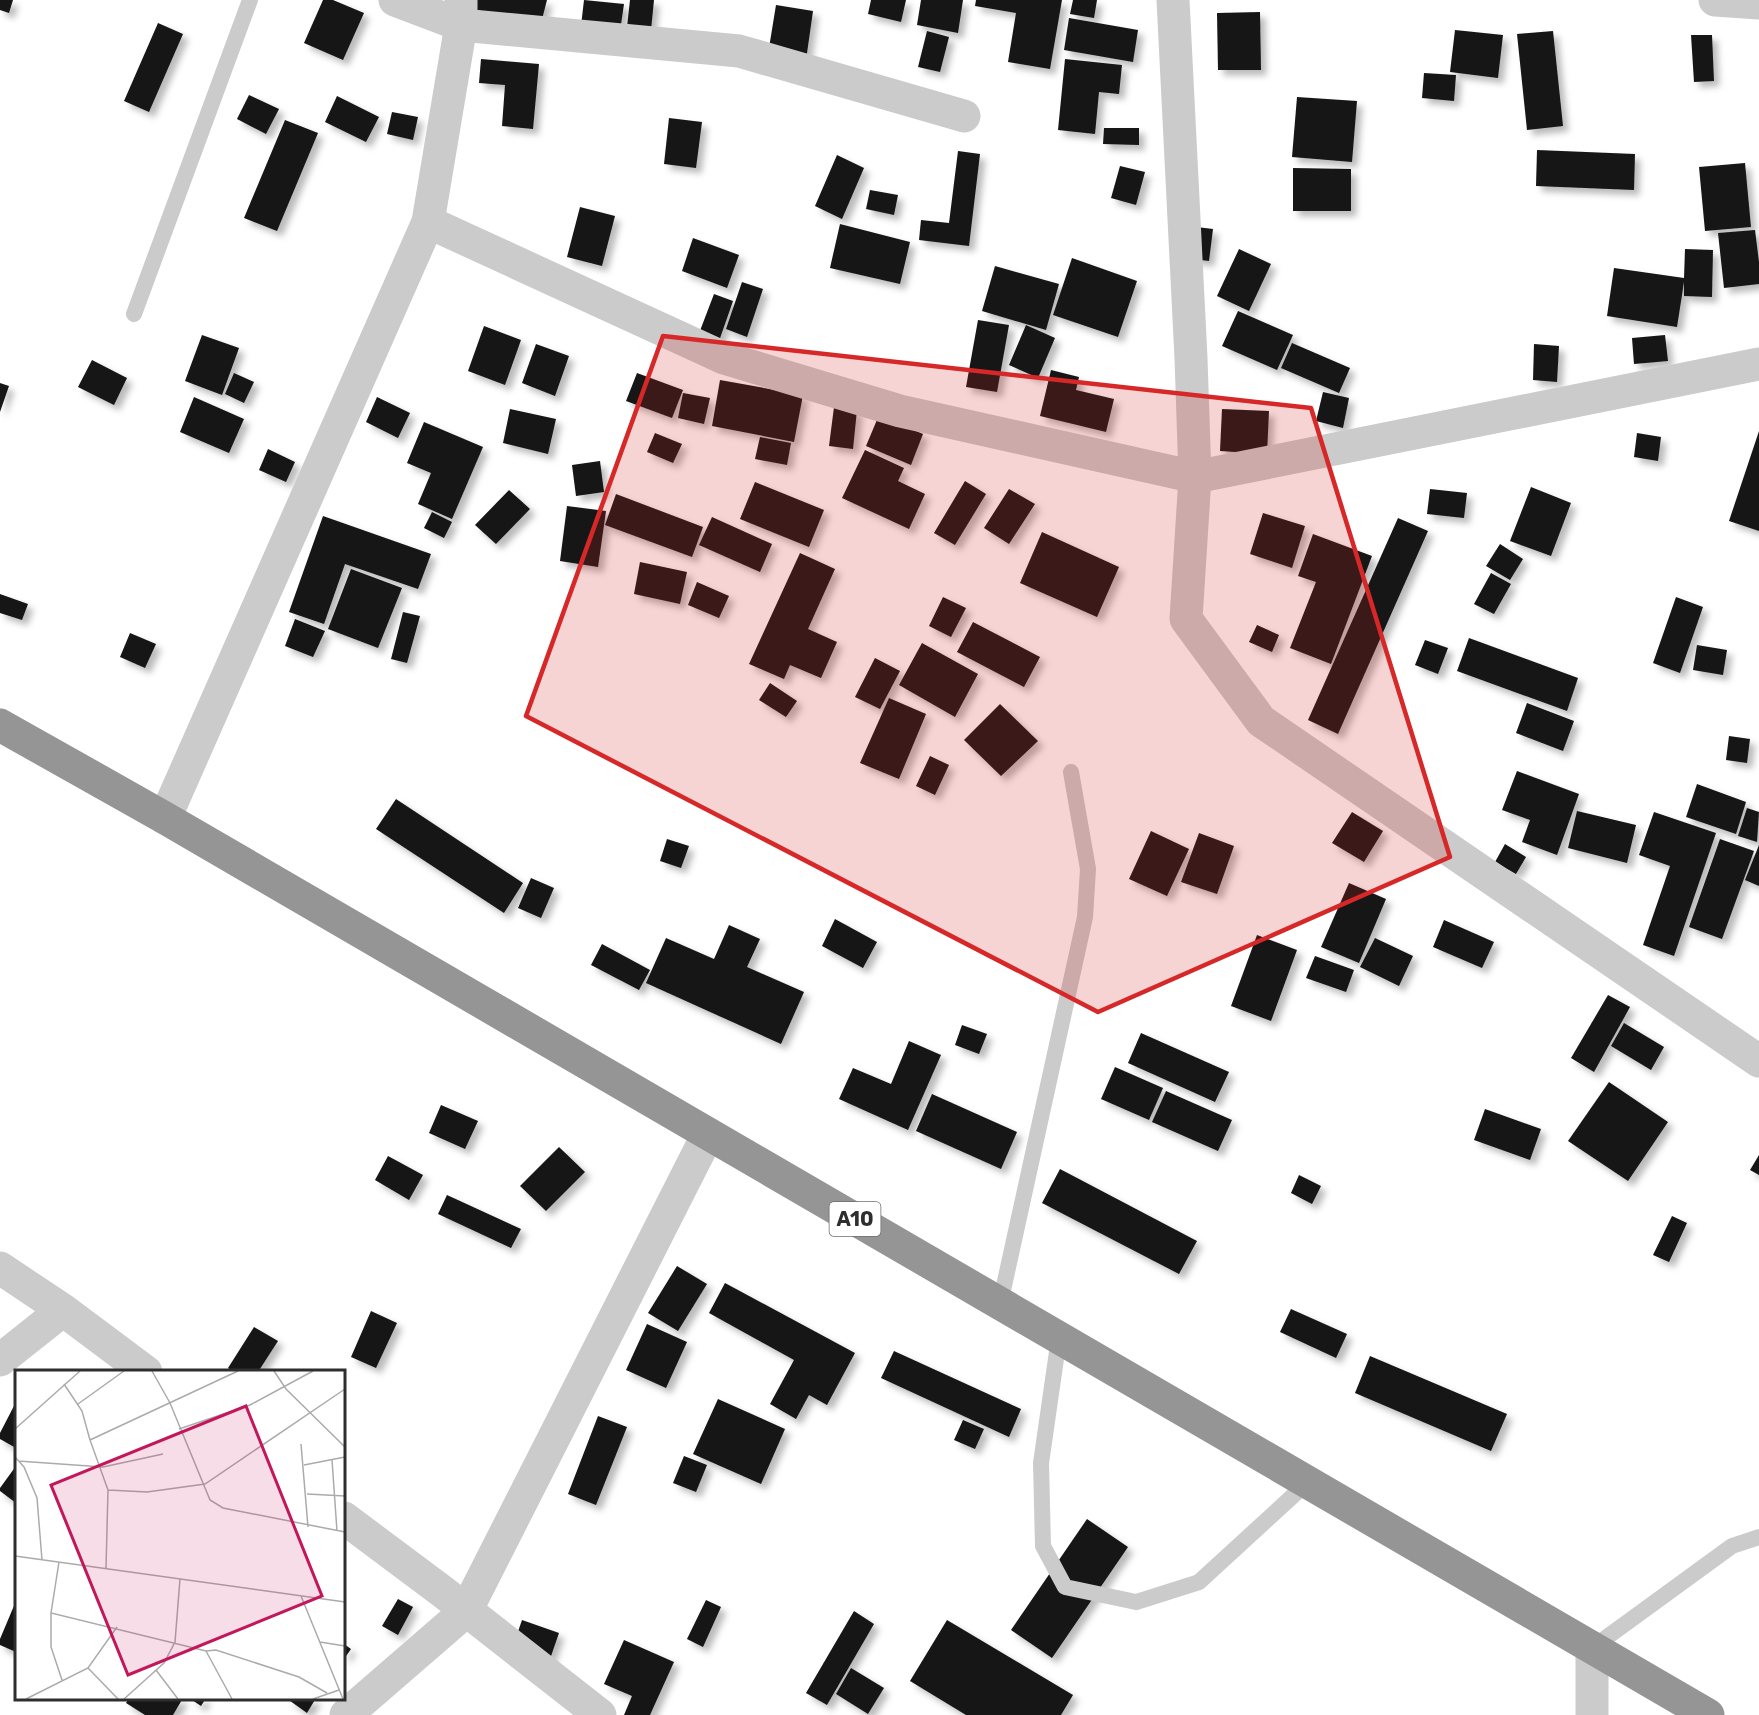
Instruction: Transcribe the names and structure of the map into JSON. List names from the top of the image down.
{
  "streets": {
    "highway": ["A10"]
  }
}
